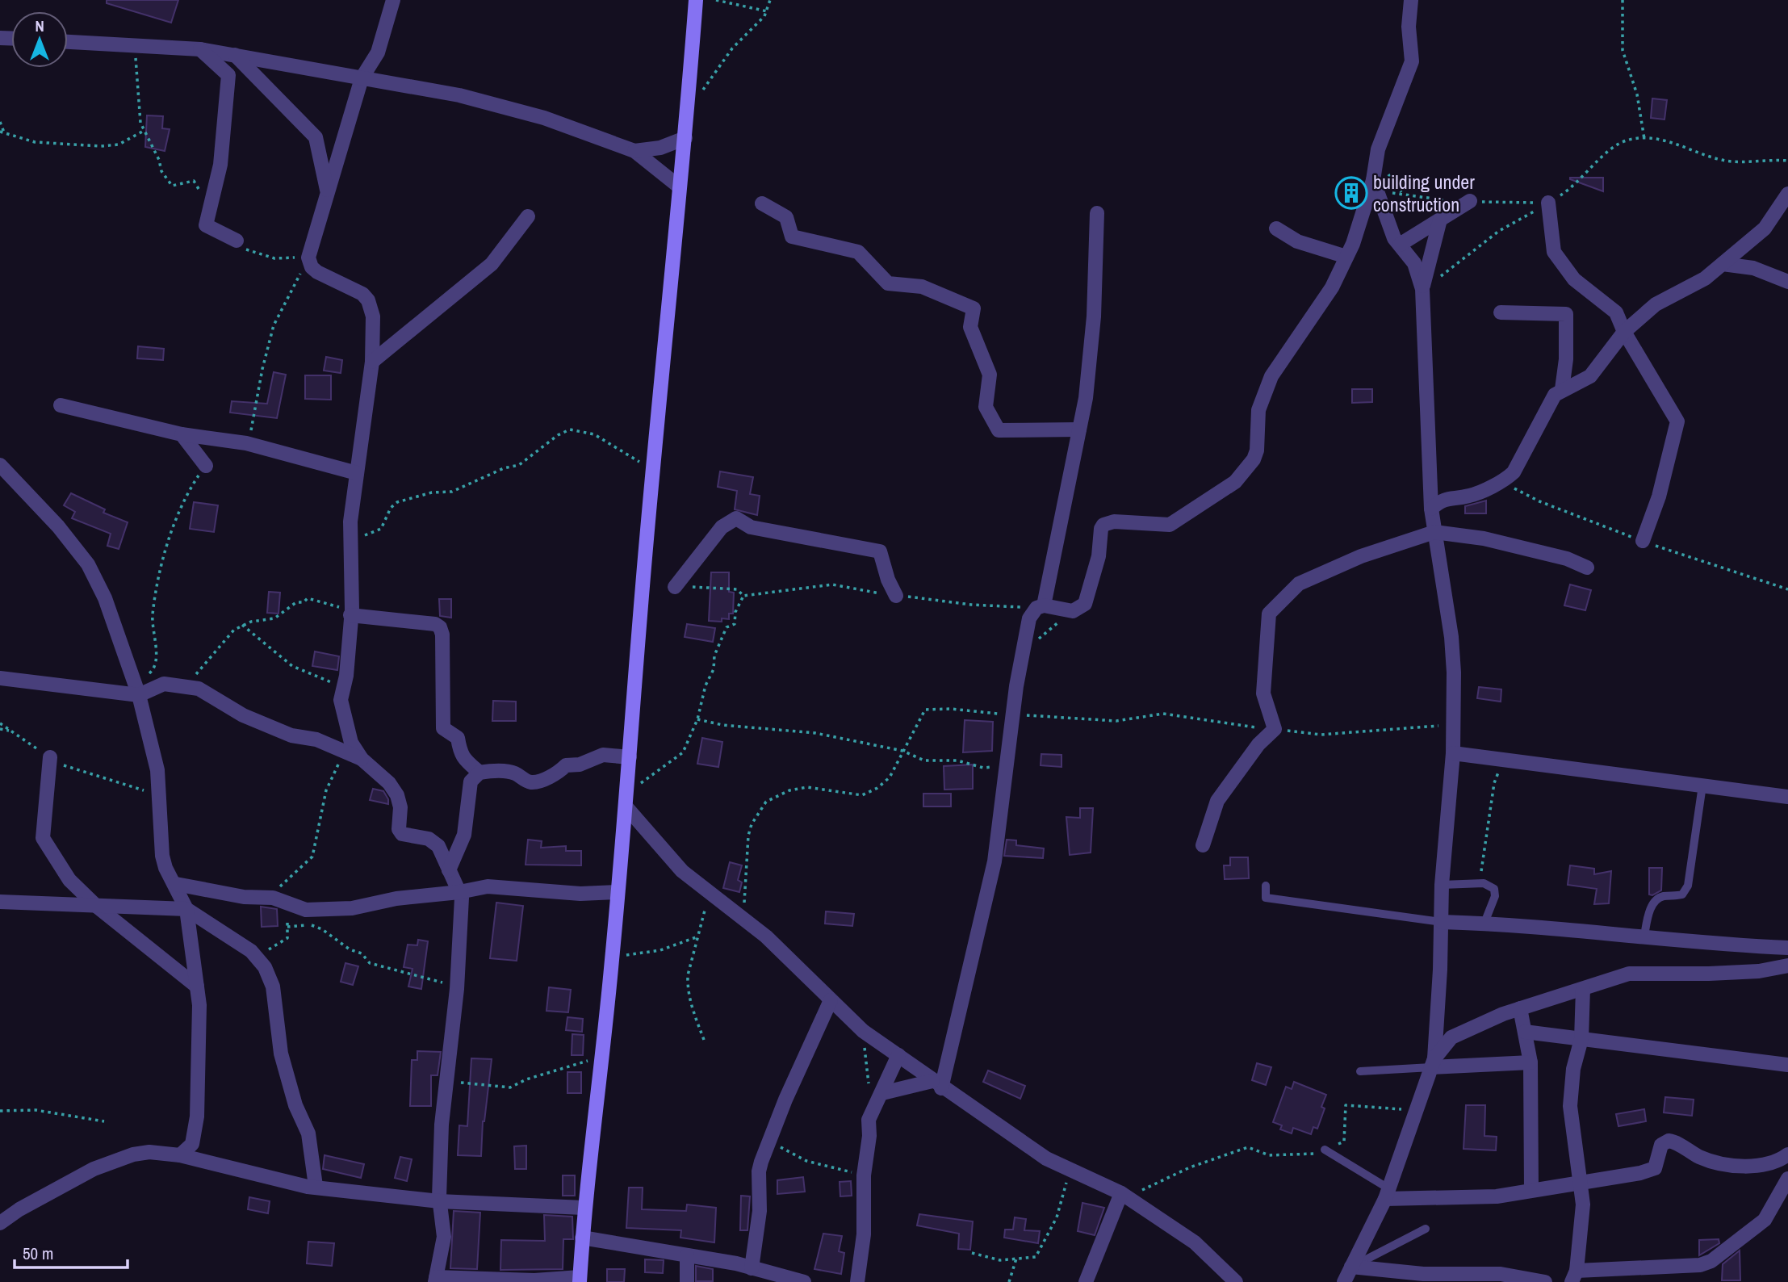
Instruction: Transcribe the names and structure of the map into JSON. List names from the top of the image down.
{
  "places": {
    "building": ["building under construction"]
  },
  "scale_bar": "50 m",
  "north": "top"
}
